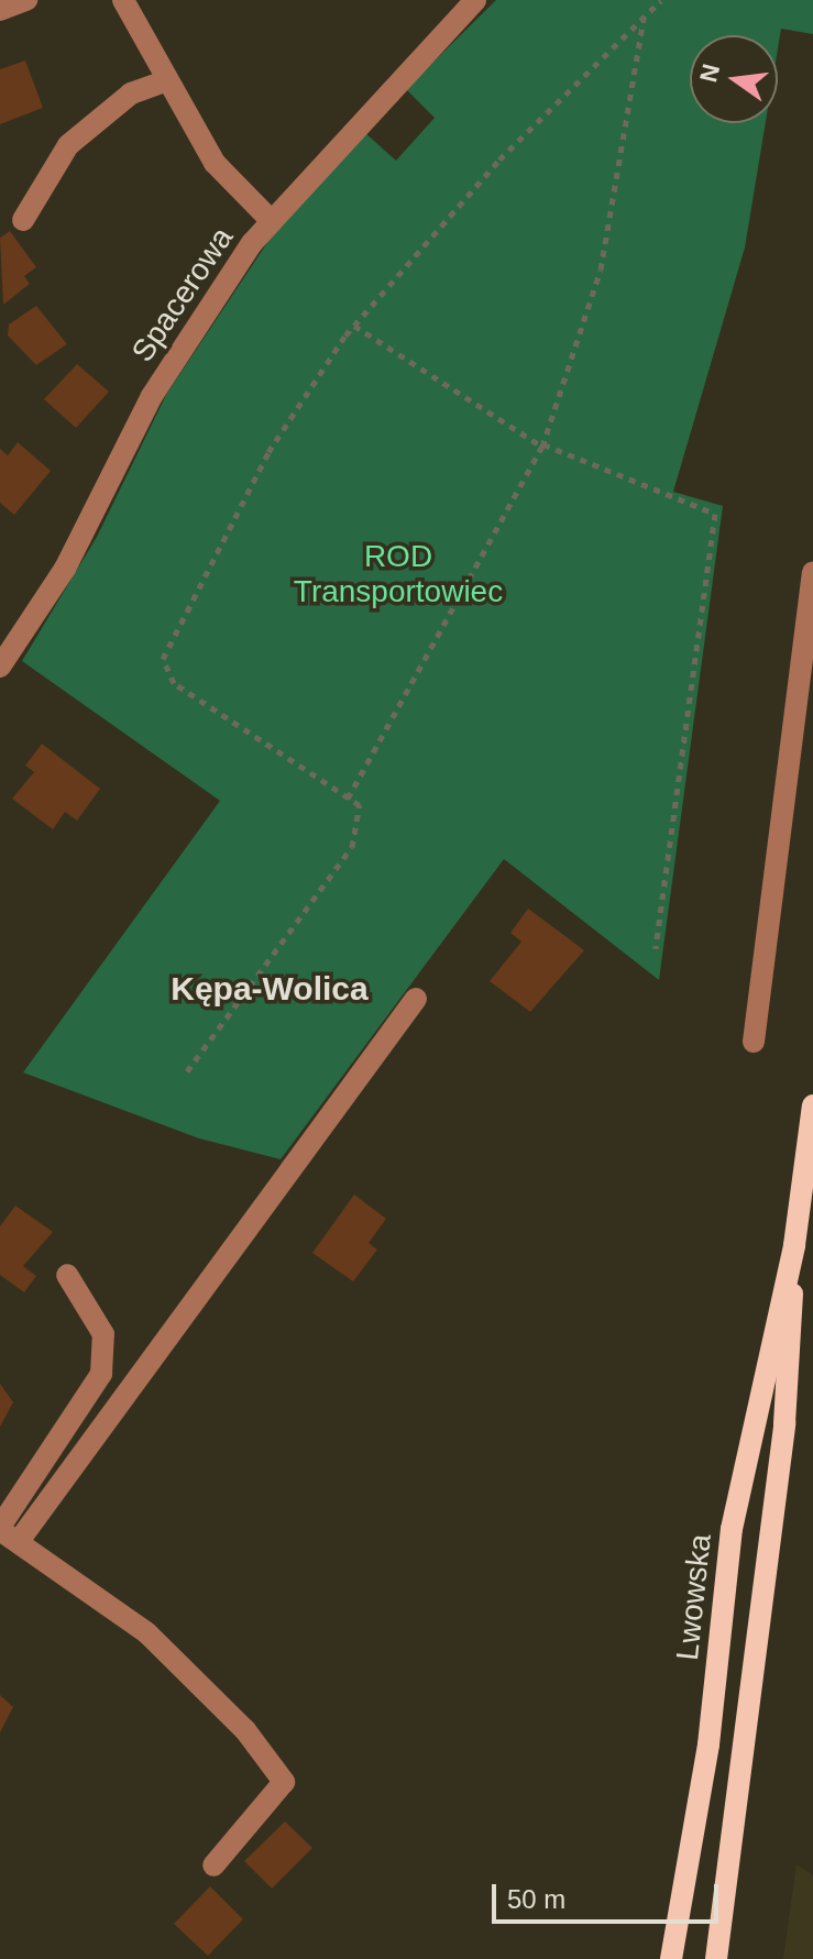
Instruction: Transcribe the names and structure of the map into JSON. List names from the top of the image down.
{
  "streets": {
    "main road": ["Lwowska"],
    "street": ["Spacerowa"]
  },
  "districts": ["Kępa-Wolica"],
  "parks": ["ROD Transportowiec"],
  "scale_bar": "50 m",
  "north": "left"
}
